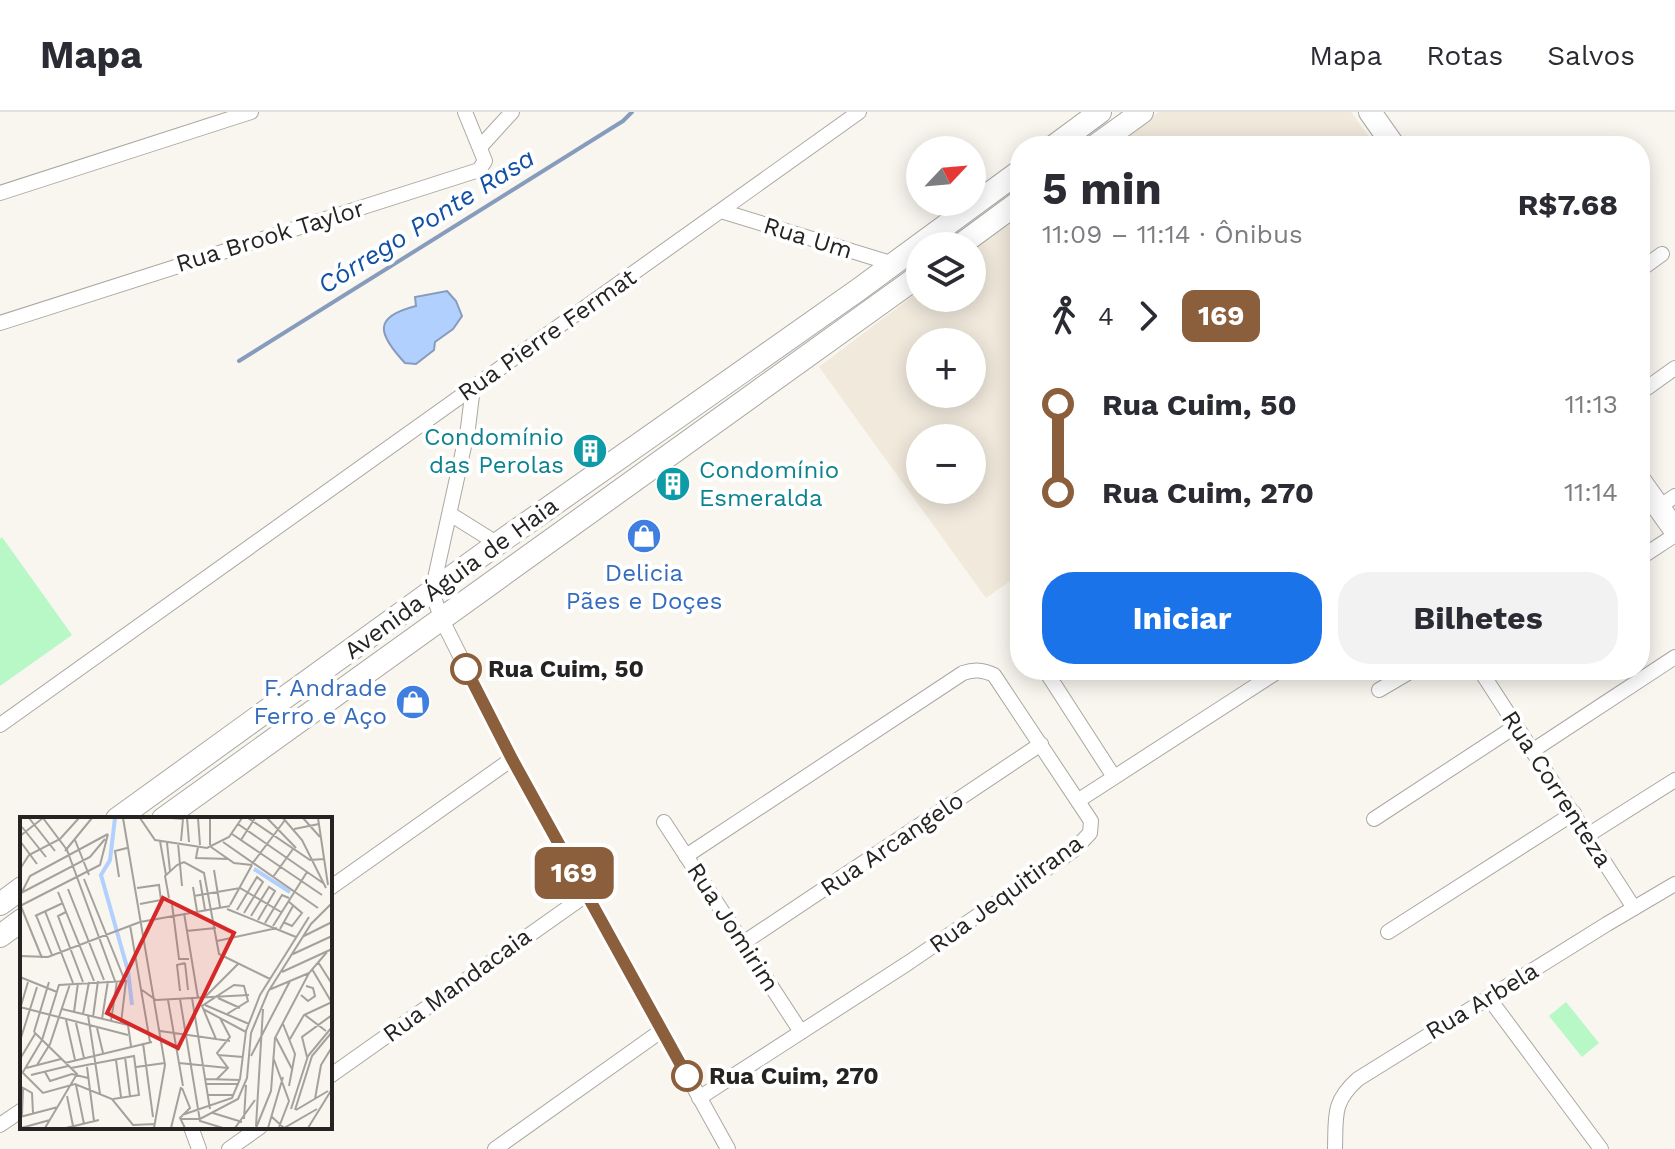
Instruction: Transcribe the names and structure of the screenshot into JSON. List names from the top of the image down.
{
  "streets": {
    "main road": ["Avenida Águia de Haia"],
    "street": [
      "Rua Brook Taylor",
      "Rua Um",
      "Rua Pierre Fermat",
      "Rua Correnteza",
      "Rua Arcangelo",
      "Rua Jequitirana",
      "Rua Jomirim",
      "Rua Mandacaia",
      "Rua Arbela"
    ]
  },
  "crossings": [
    ["Rua Um", "Rua Pierre Fermat"],
    ["Rua Um", "Avenida Águia de Haia"],
    ["Rua Correnteza", "Rua Arbela"],
    ["Rua Arcangelo", "Rua Jequitirana"],
    ["Rua Arcangelo", "Rua Jomirim"],
    ["Rua Jequitirana", "Rua Jomirim"]
  ],
  "water": ["Córrego Ponte Rasa"],
  "places": {
    "building": ["Condomínio das Perolas", "Condomínio Esmeralda"],
    "shop": ["Delicia Pães e Doçes", "F. Andrade Ferro e Aço"],
    "other": ["Rua Cuim, 50", "Rua Cuim, 270"]
  },
  "lines": ["bus line 169"],
  "north": "top right",
  "page": {
    "header": "Mapa",
    "nav": ["Mapa", "Rotas", "Salvos"],
    "on_map": "169",
    "map_buttons": ["+", "−"],
    "heading": ["5 min", "11:09 – 11:14 · Ônibus", "R$7.68"],
    "legs": ["4", "169"],
    "list": [
      {
        "name": "Rua Cuim, 50",
        "value": "11:13"
      },
      {
        "name": "Rua Cuim, 270",
        "value": "11:14"
      }
    ],
    "buttons": ["Iniciar", "Bilhetes"]
  }
}
